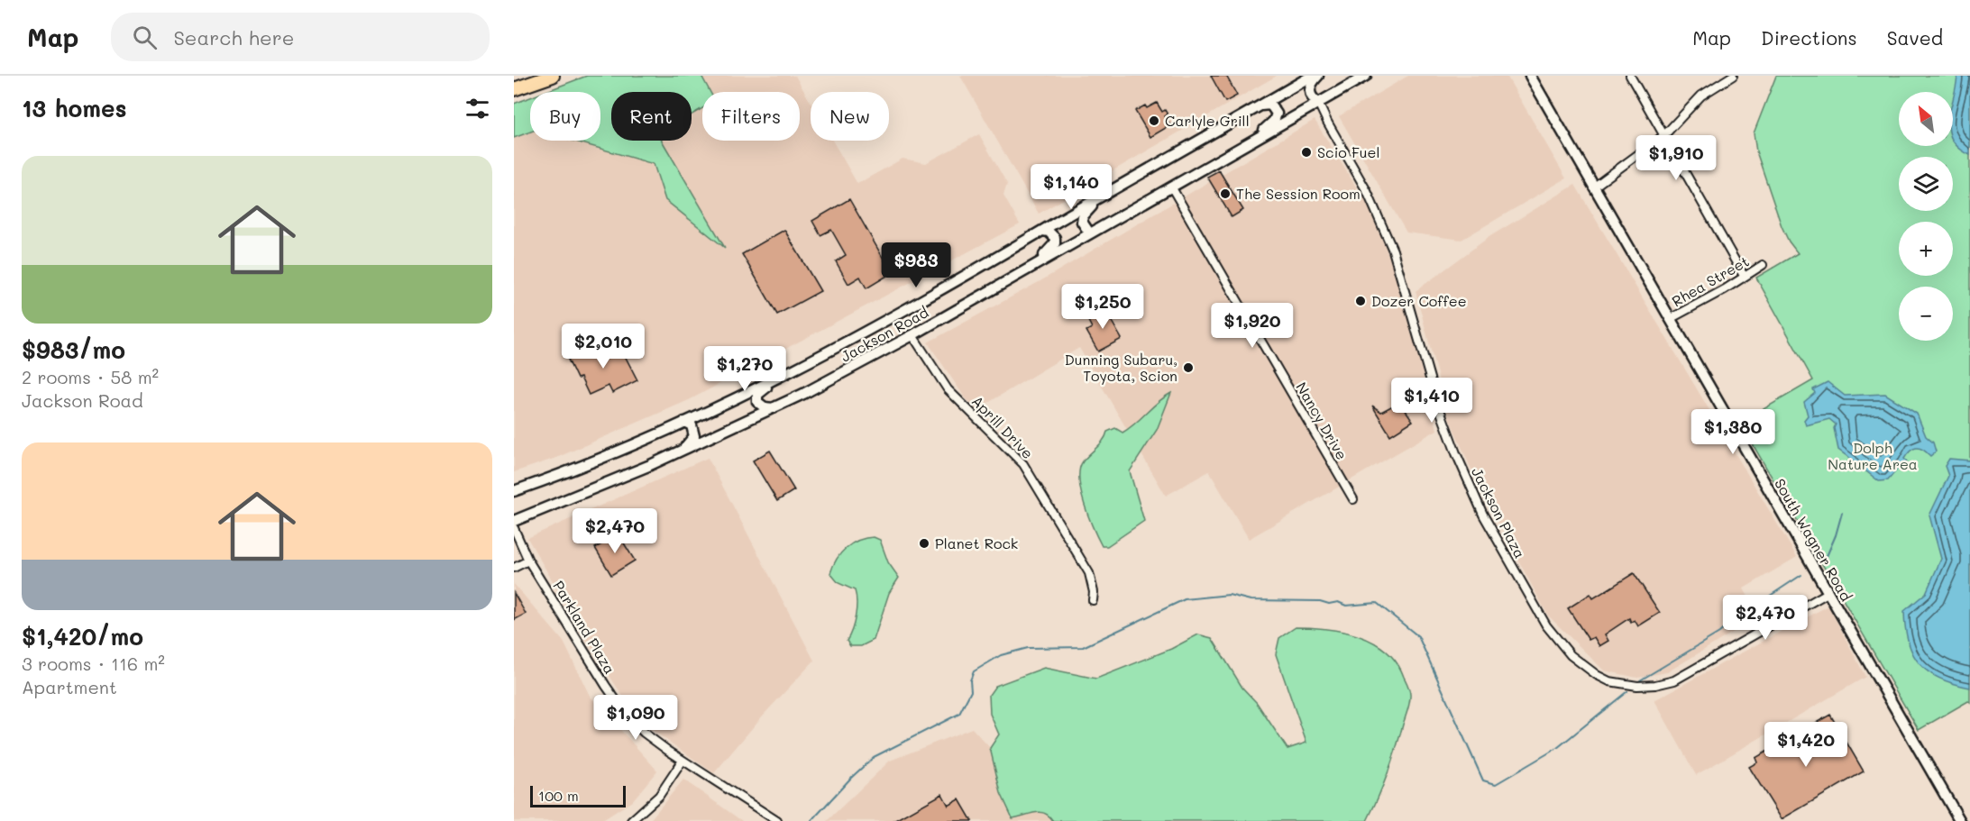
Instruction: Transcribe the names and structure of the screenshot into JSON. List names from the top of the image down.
{
  "streets": {
    "main road": ["Jackson Road", "South Wagner Road"],
    "street": [
      "Rhea Street",
      "Nancy Drive",
      "Aprill Drive",
      "Jackson Plaza",
      "Parkland Plaza"
    ]
  },
  "crossings": [
    ["Rhea Street", "South Wagner Road"],
    ["Jackson Road", "Nancy Drive"],
    ["Jackson Road", "Aprill Drive"],
    ["Jackson Road", "Jackson Plaza"],
    ["Jackson Plaza", "South Wagner Road"]
  ],
  "parks": ["Dolph Nature Area"],
  "places": [
    "Carlyle Grill",
    "Scio Fuel",
    "The Session Room",
    "Dozer Coffee",
    "Dunning Subaru, Toyota, Scion",
    "Planet Rock"
  ],
  "scale_bar": "100 m",
  "north": "top left",
  "page": {
    "header": "Map",
    "search": "Search here",
    "nav": ["Map", "Directions", "Saved"],
    "heading": "13 homes",
    "map_buttons": ["+", "−"],
    "chip": [
      "Buy",
      "Rent",
      "Filters",
      "New"
    ],
    "price": [
      "$1,910",
      "$1,140",
      "$983",
      "$1,250",
      "$1,920",
      "$2,010",
      "$1,270",
      "$1,410",
      "$1,380",
      "$2,470",
      "$2,470",
      "$1,090",
      "$1,420"
    ],
    "list": [
      {
        "name": "$983/mo",
        "note": "2 rooms · 58 m² · Jackson Road"
      },
      {
        "name": "$1,420/mo",
        "note": "3 rooms · 116 m² · Apartment"
      }
    ],
    "scale": "100 m"
  }
}
